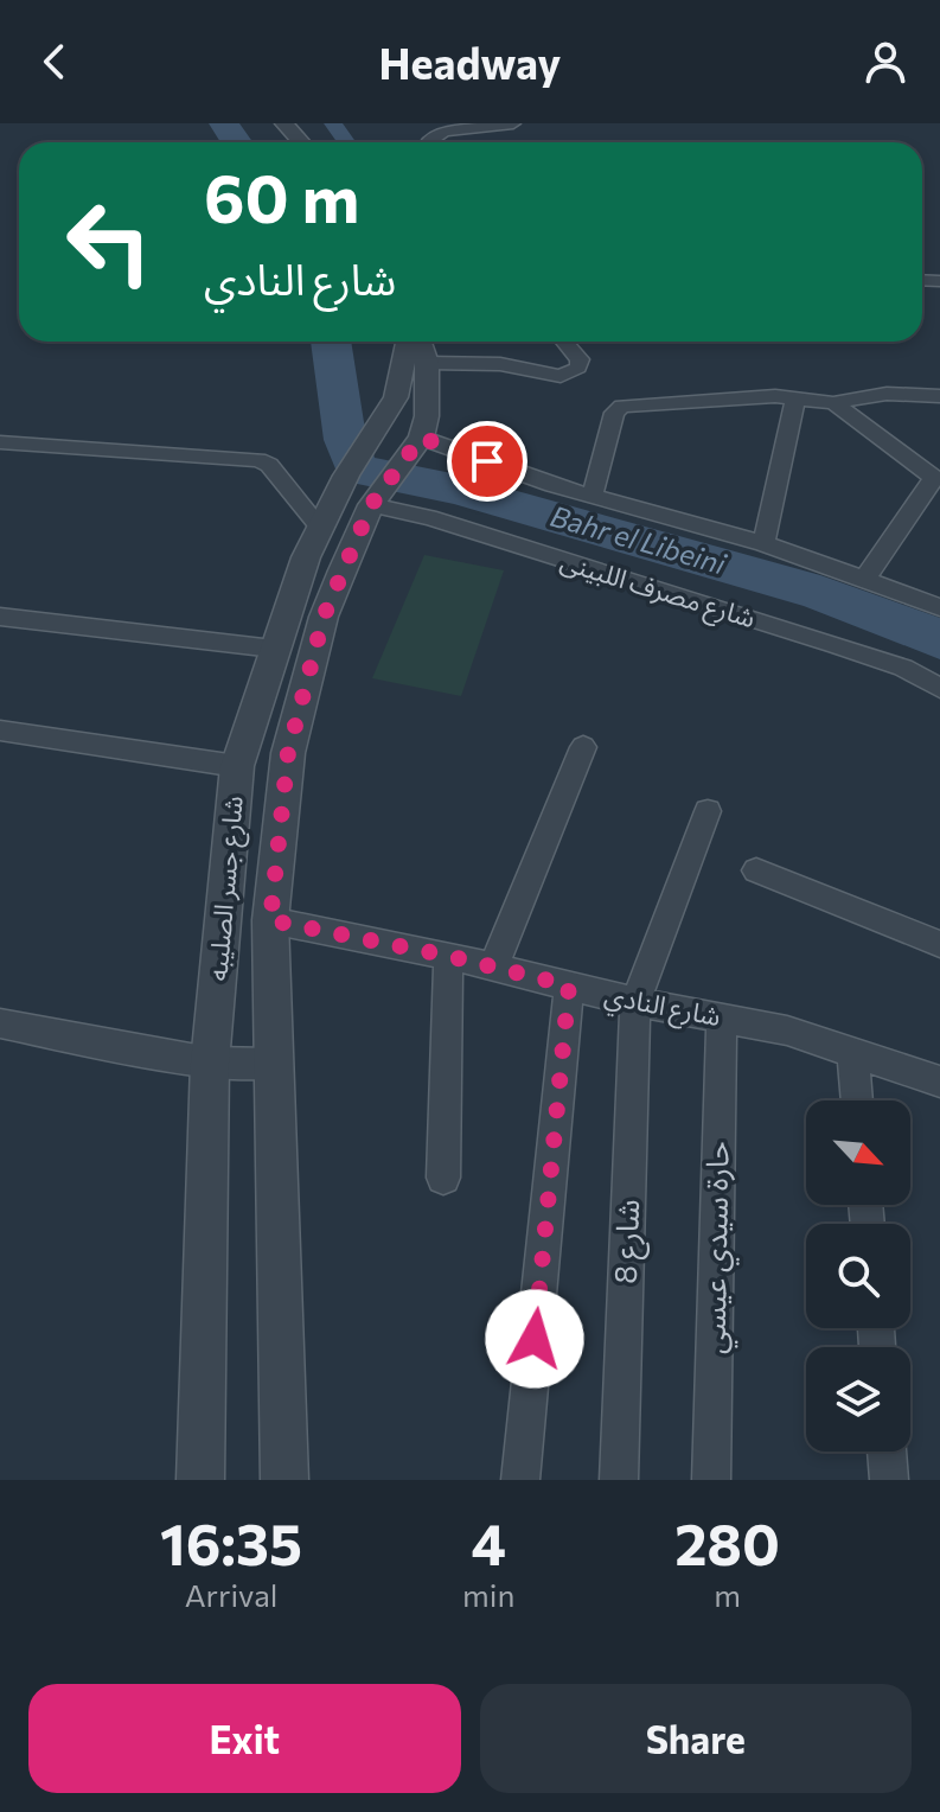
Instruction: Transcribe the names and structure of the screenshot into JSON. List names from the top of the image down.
{
  "streets": {
    "street": [
      "شارع مصرف اللبينى",
      "شارع جسر الصليبه",
      "شارع النادي",
      "شارع 8",
      "حارة سيدي عيسي"
    ]
  },
  "crossings": [
    ["شارع مصرف اللبينى", "شارع جسر الصليبه"],
    ["شارع جسر الصليبه", "شارع النادي"],
    ["شارع النادي", "شارع 8"],
    ["شارع النادي", "حارة سيدي عيسي"]
  ],
  "water": ["Bahr el Libeini"],
  "north": "bottom right",
  "page": {
    "header": "Headway",
    "turn": ["60 m", "شارع النادي"],
    "eta": [
      "16:35",
      "Arrival",
      "4",
      "min",
      "280",
      "m"
    ],
    "buttons": ["Exit", "Share"]
  }
}
